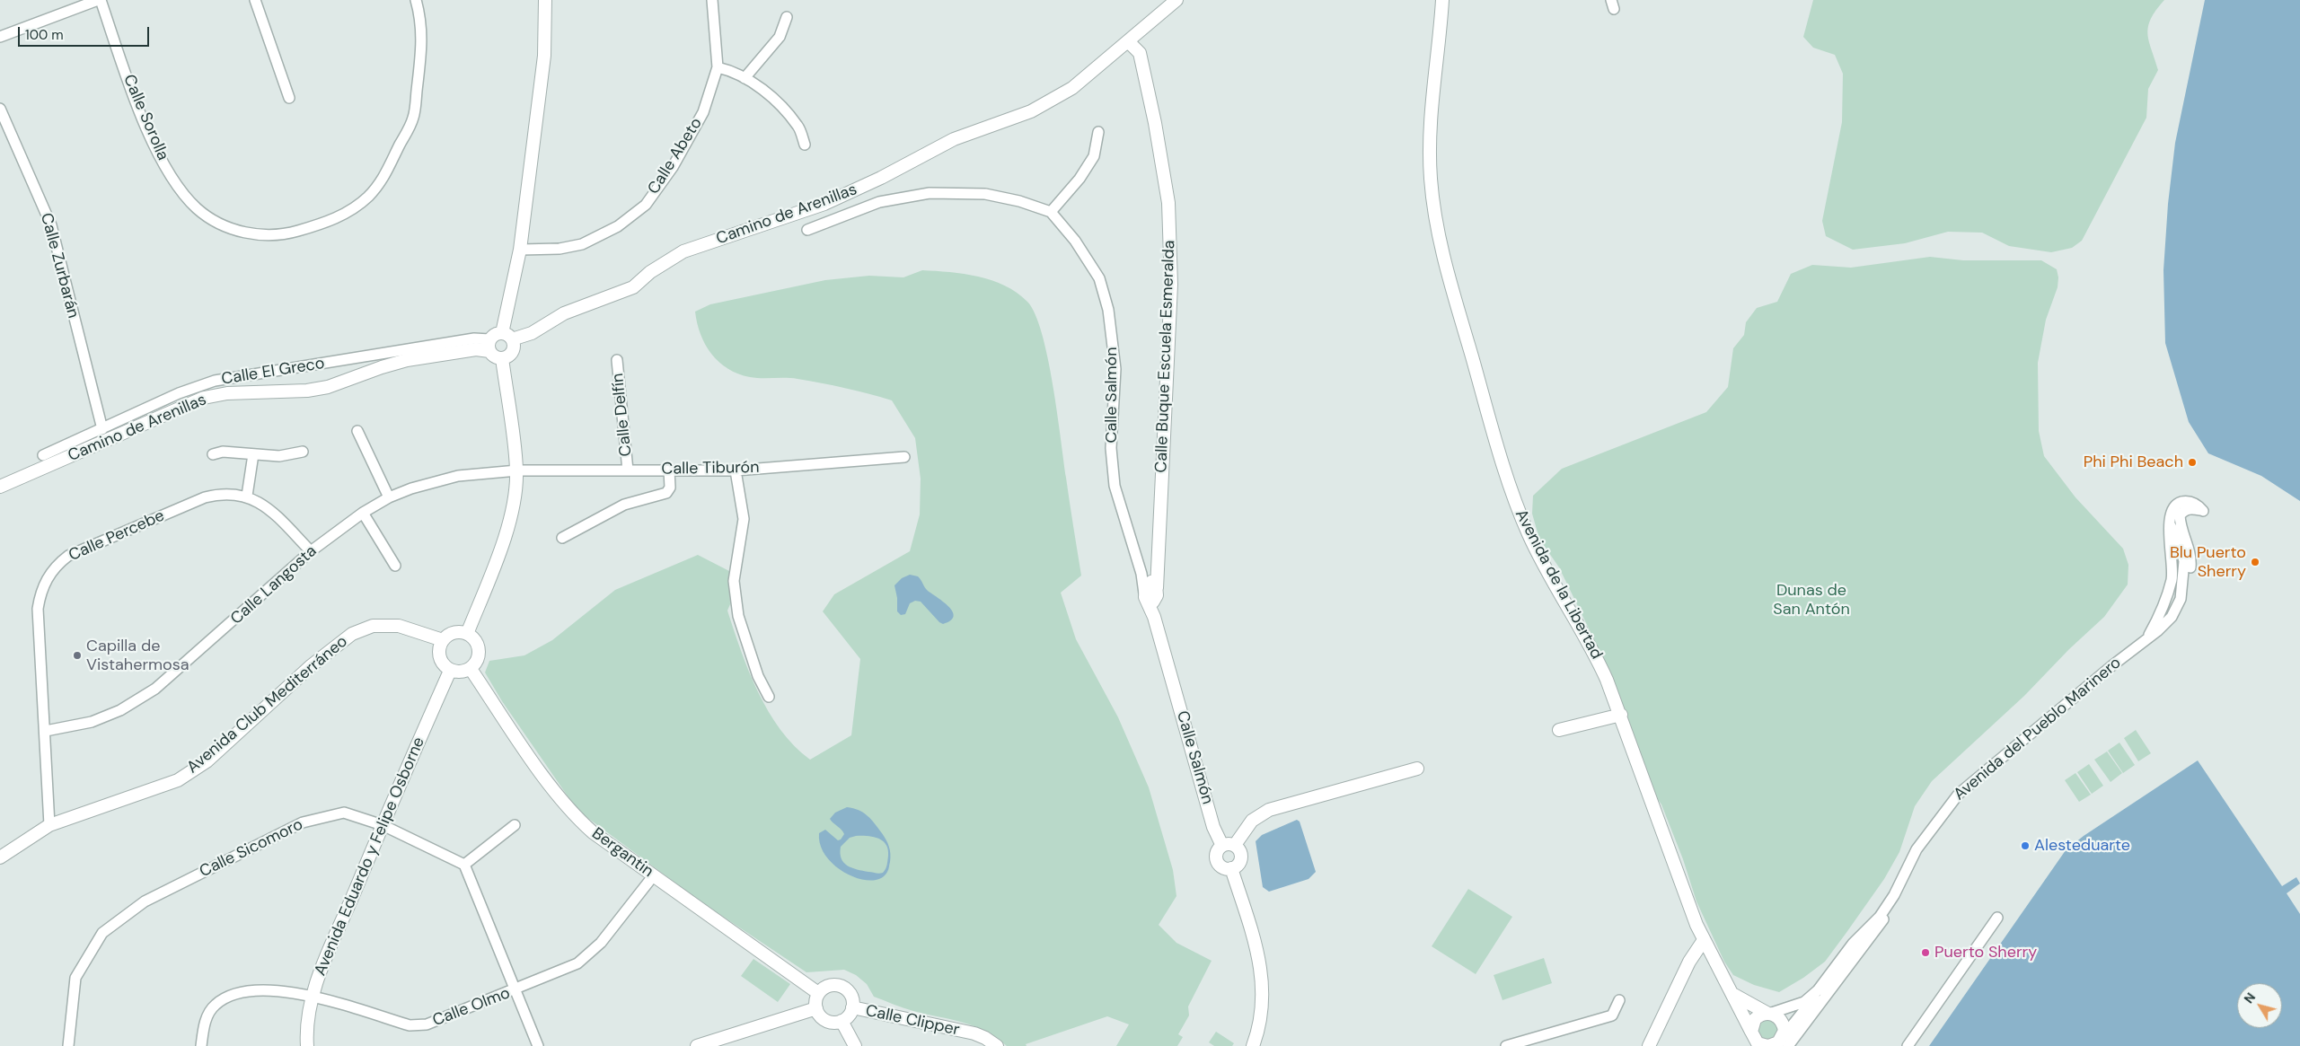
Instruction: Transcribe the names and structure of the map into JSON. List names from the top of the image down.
{
  "streets": {
    "street": [
      "Calle Sorolla",
      "Calle Abeto",
      "Camino de Arenillas",
      "Calle Zurbarán",
      "Calle Buque Escuela Esmeralda",
      "Calle El Greco",
      "Calle Salmón",
      "Calle Delfín",
      "Calle Tiburón",
      "Calle Percebe",
      "Avenida de la Libertad",
      "Calle Langosta",
      "Avenida Club Mediterráneo",
      "Avenida del Pueblo Marinero",
      "Calle Sicomoro",
      "Bergantin",
      "Avenida Eduardo y Felipe Osborne",
      "Calle Olmo",
      "Calle Clipper"
    ]
  },
  "crossings": [
    ["Camino de Arenillas", "Calle Buque Escuela Esmeralda"],
    ["Camino de Arenillas", "Calle El Greco"],
    ["Calle Zurbarán", "Calle El Greco"],
    ["Calle Buque Escuela Esmeralda", "Calle Salmón"],
    ["Calle Delfín", "Calle Tiburón"],
    ["Calle Tiburón", "Calle Langosta"],
    ["Calle Percebe", "Calle Langosta"],
    ["Calle Percebe", "Avenida Club Mediterráneo"],
    ["Avenida de la Libertad", "Avenida del Pueblo Marinero"],
    ["Avenida Club Mediterráneo", "Bergantin"],
    ["Avenida Club Mediterráneo", "Avenida Eduardo y Felipe Osborne"],
    ["Calle Sicomoro", "Avenida Eduardo y Felipe Osborne"],
    ["Bergantin", "Avenida Eduardo y Felipe Osborne"],
    ["Bergantin", "Calle Olmo"],
    ["Bergantin", "Calle Clipper"],
    ["Avenida Eduardo y Felipe Osborne", "Calle Olmo"]
  ],
  "parks": ["Dunas de San Antón"],
  "places": [
    "Phi Phi Beach",
    "Blu Puerto Sherry",
    "Capilla de Vistahermosa",
    "Alesteduarte",
    "Puerto Sherry"
  ],
  "scale_bar": "100 m",
  "north": "top left"
}
